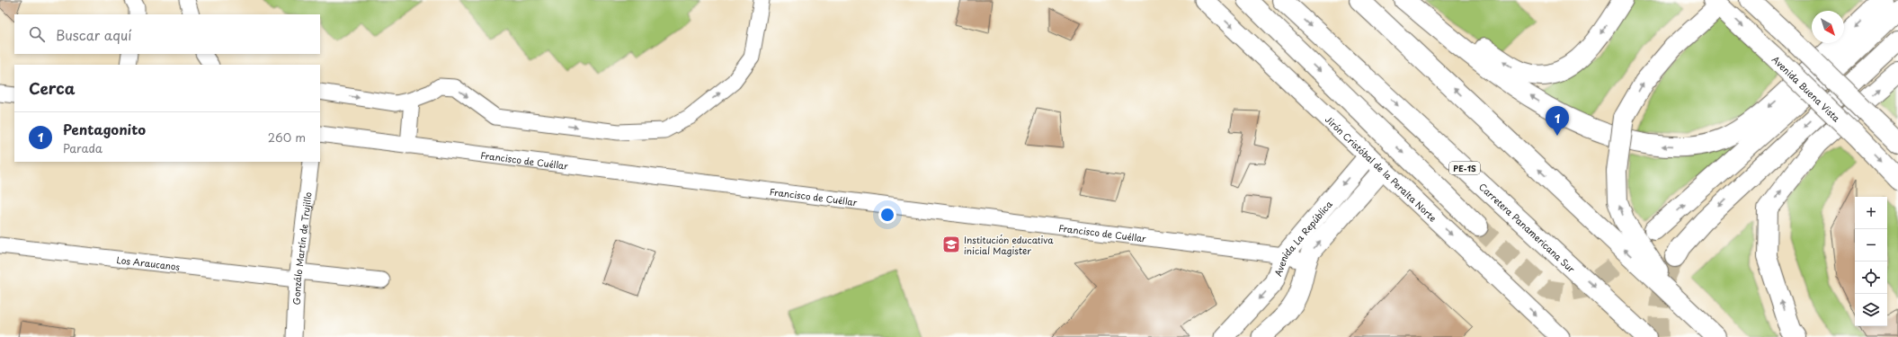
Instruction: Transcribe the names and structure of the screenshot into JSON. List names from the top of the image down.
{
  "streets": {
    "main road": ["Avenida Buena Vista", "PE-1S", "Carretera Panamericana Sur"],
    "street": [
      "Francisco de Cuéllar",
      "Jirón Cristóbal de la Peralta Norte",
      "Avenida La República",
      "Gonzálo Martín de Trujillo",
      "Los Araucanos"
    ]
  },
  "crossings": [
    ["Francisco de Cuéllar", "Avenida La República"],
    ["Jirón Cristóbal de la Peralta Norte", "Avenida La República"],
    ["Gonzálo Martín de Trujillo", "Los Araucanos"]
  ],
  "one_way": ["Jirón Cristóbal de la Peralta Norte"],
  "places": {
    "school or university": ["Institución educativa inicial Magister"]
  },
  "north": "bottom right",
  "page": {
    "search": "Buscar aquí",
    "heading": "Cerca",
    "pins": "1",
    "list": [
      {
        "mark": "1",
        "name": "Pentagonito",
        "note": "Parada",
        "value": "260 m"
      }
    ],
    "map_buttons": ["+", "−"]
  }
}
